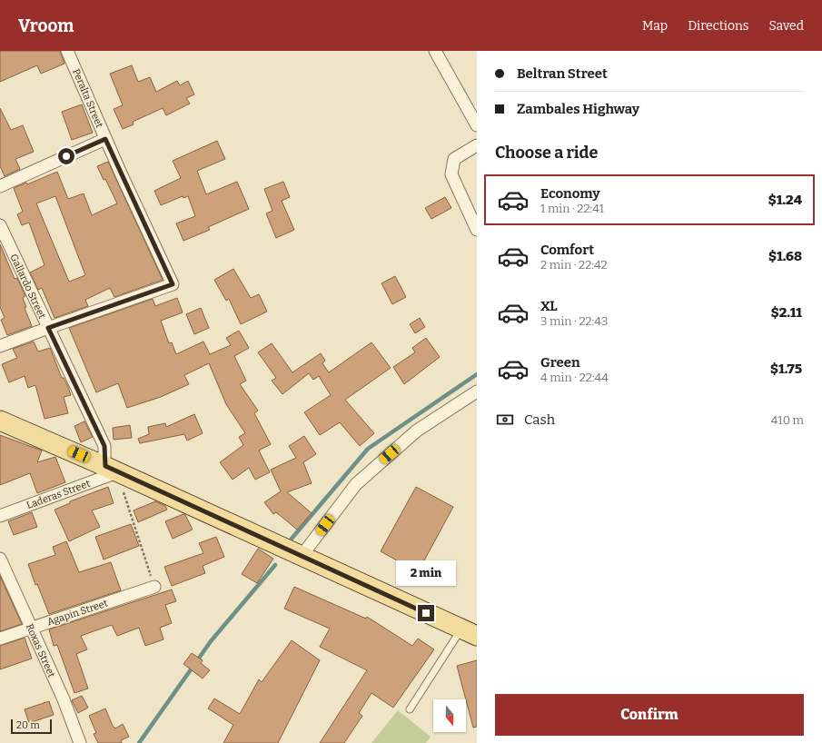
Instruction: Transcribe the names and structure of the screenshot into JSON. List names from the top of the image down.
{
  "streets": {
    "street": [
      "Peralta Street",
      "Gallardo Street",
      "Laderas Street",
      "Agapin Street",
      "Roxas Street"
    ]
  },
  "crossings": [
    ["Peralta Street", "Gallardo Street"],
    ["Gallardo Street", "Laderas Street"],
    ["Agapin Street", "Roxas Street"]
  ],
  "scale_bar": "20 m",
  "north": "bottom",
  "page": {
    "header": "Vroom",
    "nav": ["Map", "Directions", "Saved"],
    "banner": ["Beltran Street", "Zambales Highway"],
    "heading": "Choose a ride",
    "list": [
      {
        "name": "Economy",
        "note": "1 min · 22:41",
        "value": "$1.24"
      },
      {
        "name": "Comfort",
        "note": "2 min · 22:42",
        "value": "$1.68"
      },
      {
        "name": "XL",
        "note": "3 min · 22:43",
        "value": "$2.11"
      },
      {
        "name": "Green",
        "note": "4 min · 22:44",
        "value": "$1.75"
      }
    ],
    "pay": ["Cash", "410 m"],
    "bubble": "2 min",
    "buttons": "Confirm",
    "scale": "20 m"
  }
}
